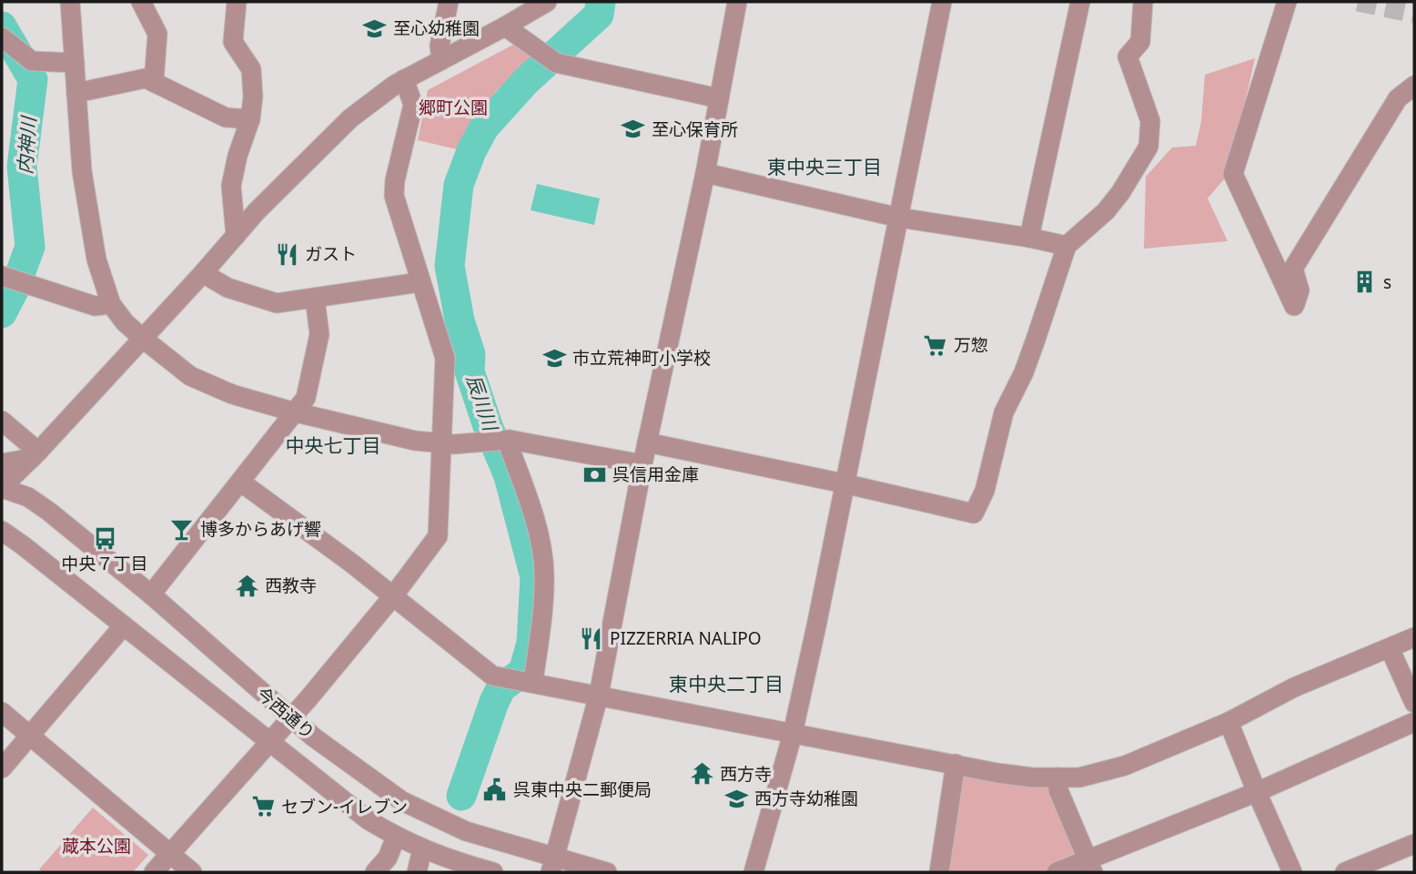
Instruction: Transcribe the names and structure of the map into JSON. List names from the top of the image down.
{
  "streets": {
    "street": ["今西通り"]
  },
  "districts": ["東中央三丁目", "中央七丁目", "東中央二丁目"],
  "water": ["内神川", "辰川川"],
  "parks": ["郷町公園", "蔵本公園"],
  "places": {
    "school or university": [
      "至心幼稚園",
      "至心保育所",
      "市立荒神町小学校",
      "西方寺幼稚園"
    ],
    "restaurant": ["ガスト", "PIZZERRIA NALIPO"],
    "building": ["s"],
    "supermarket": ["万惣", "セブン-イレブン"],
    "bank": ["呉信用金庫"],
    "bar": ["博多からあげ響"],
    "bus stop": ["中央７丁目"],
    "temple": ["西教寺", "西方寺"],
    "public building": ["呉東中央二郵便局"]
  }
}
